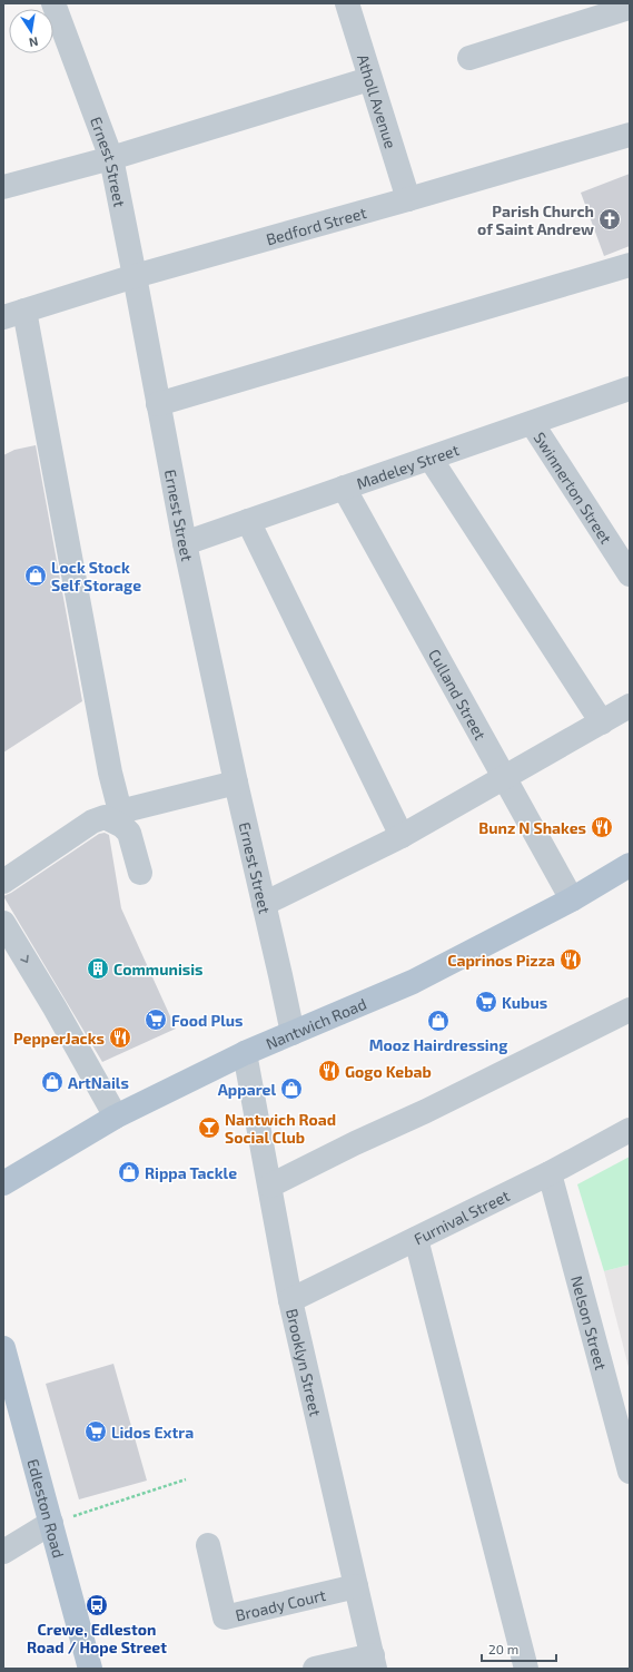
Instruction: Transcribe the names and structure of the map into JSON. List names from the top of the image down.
{
  "streets": {
    "main road": ["Nantwich Road", "Edleston Road"],
    "street": [
      "Atholl Avenue",
      "Ernest Street",
      "Bedford Street",
      "Madeley Street",
      "Swinnerton Street",
      "Culland Street",
      "Furnival Street",
      "Nelson Street",
      "Brooklyn Street",
      "Broady Court"
    ]
  },
  "crossings": [
    ["Atholl Avenue", "Bedford Street"],
    ["Ernest Street", "Bedford Street"],
    ["Ernest Street", "Madeley Street"],
    ["Ernest Street", "Nantwich Road"],
    ["Madeley Street", "Swinnerton Street"],
    ["Madeley Street", "Culland Street"],
    ["Culland Street", "Nantwich Road"],
    ["Nantwich Road", "Brooklyn Street"],
    ["Furnival Street", "Nelson Street"],
    ["Furnival Street", "Brooklyn Street"],
    ["Brooklyn Street", "Broady Court"]
  ],
  "places": {
    "church": ["Parish Church of Saint Andrew"],
    "shop": [
      "Lock Stock Self Storage",
      "Mooz Hairdressing",
      "ArtNails",
      "Apparel",
      "Rippa Tackle"
    ],
    "restaurant": [
      "Bunz N Shakes",
      "Caprinos Pizza",
      "PepperJacks",
      "Gogo Kebab"
    ],
    "building": ["Communisis"],
    "supermarket": ["Kubus", "Food Plus", "Lidos Extra"],
    "bar": ["Nantwich Road Social Club"],
    "bus stop": ["Crewe, Edleston Road / Hope Street"]
  },
  "scale_bar": "20 m",
  "north": "bottom"
}
